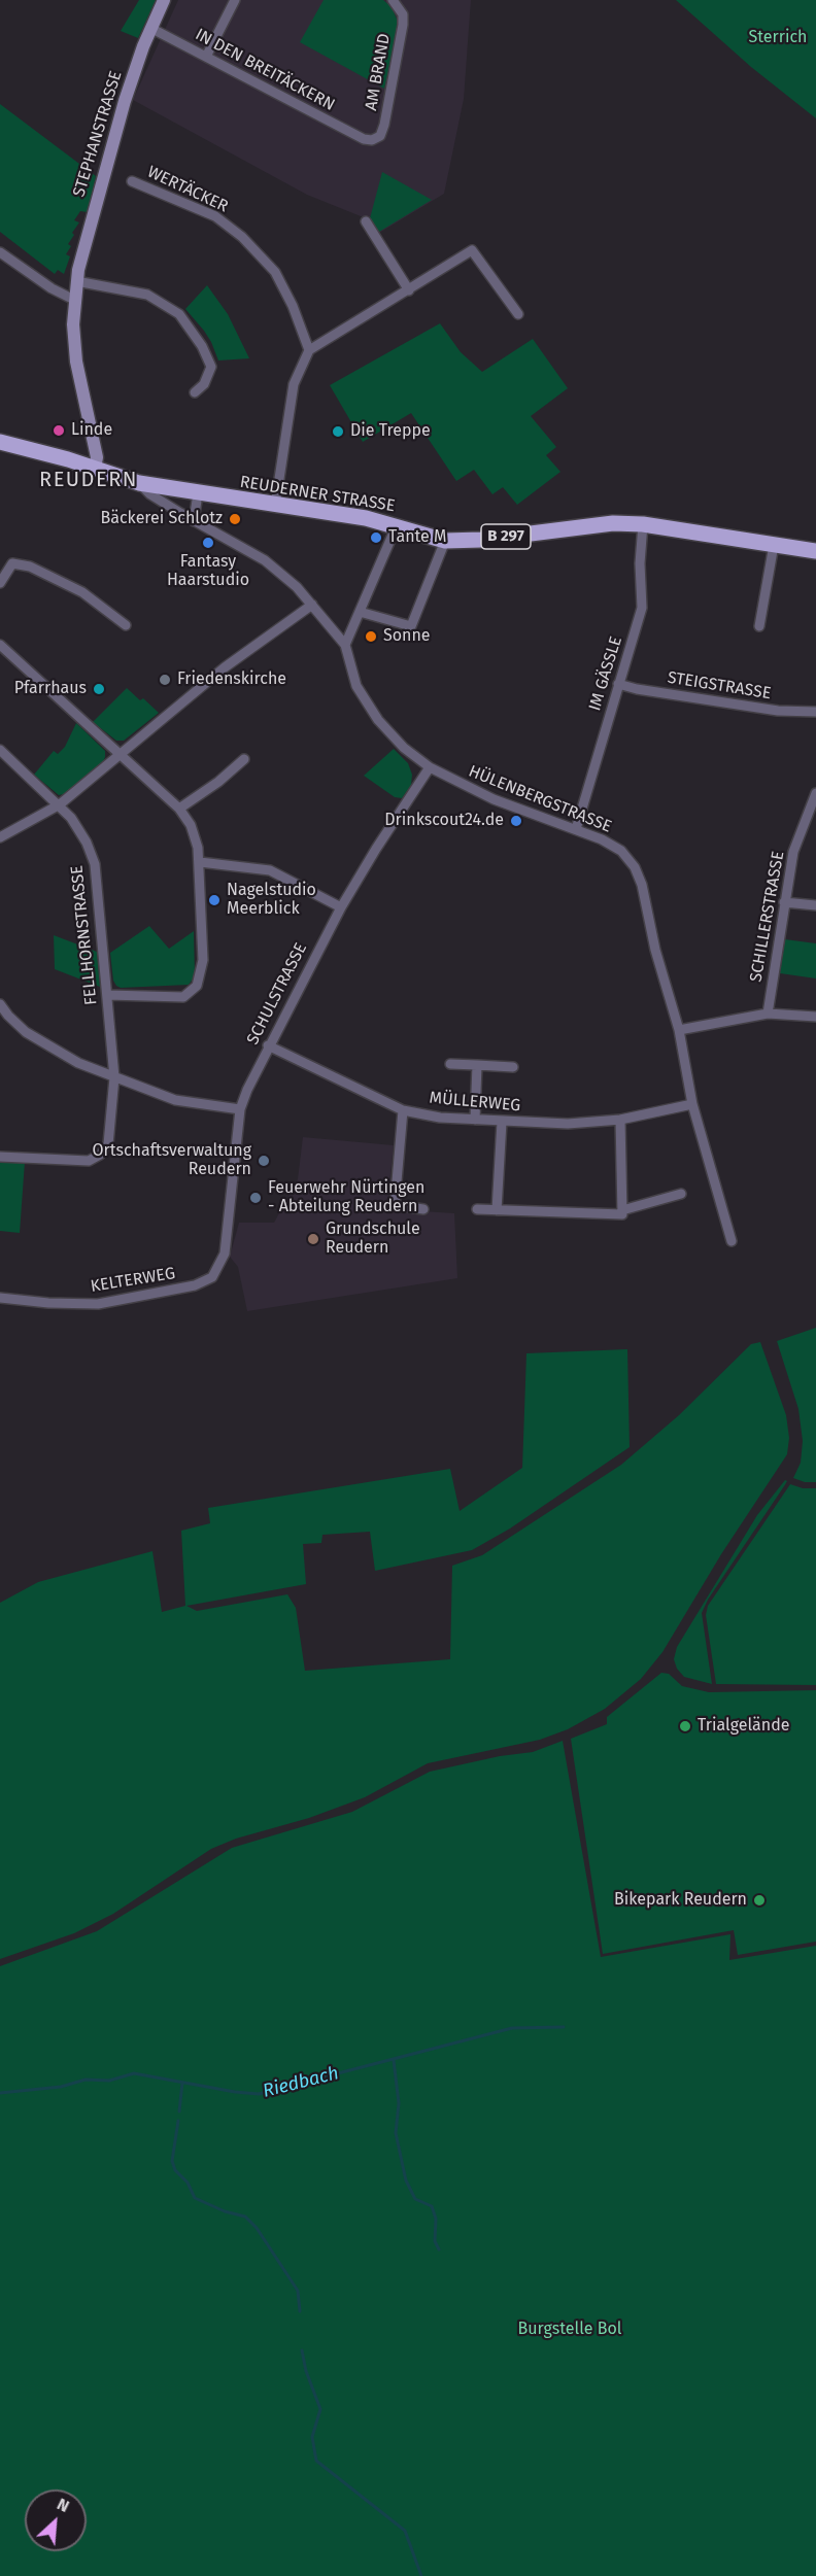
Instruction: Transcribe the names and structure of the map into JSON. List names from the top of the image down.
{
  "streets": {
    "main road": ["REUDERNER STRASSE", "B 297"],
    "street": [
      "IN DEN BREITÄCKERN",
      "AM BRAND",
      "STEPHANSTRASSE",
      "WERTÄCKER",
      "IM GÄSSLE",
      "STEIGSTRASSE",
      "HÜLENBERGSTRASSE",
      "SCHILLERSTRASSE",
      "FELLHORNSTRASSE",
      "SCHULSTRASSE",
      "MÜLLERWEG",
      "KELTERWEG"
    ]
  },
  "crossings": [
    ["IN DEN BREITÄCKERN", "AM BRAND"],
    ["IN DEN BREITÄCKERN", "STEPHANSTRASSE"],
    ["STEPHANSTRASSE", "REUDERNER STRASSE"],
    ["REUDERNER STRASSE", "IM GÄSSLE"],
    ["REUDERNER STRASSE", "HÜLENBERGSTRASSE"],
    ["IM GÄSSLE", "STEIGSTRASSE"],
    ["IM GÄSSLE", "HÜLENBERGSTRASSE"],
    ["HÜLENBERGSTRASSE", "SCHULSTRASSE"],
    ["HÜLENBERGSTRASSE", "MÜLLERWEG"],
    ["SCHULSTRASSE", "MÜLLERWEG"],
    ["SCHULSTRASSE", "KELTERWEG"]
  ],
  "districts": ["REUDERN"],
  "water": ["Riedbach"],
  "parks": ["Sterrich", "Burgstelle Bol"],
  "places": [
    "Linde",
    "Die Treppe",
    "Bäckerei Schlotz",
    "Tante M",
    "Fantasy Haarstudio",
    "Sonne",
    "Friedenskirche",
    "Pfarrhaus",
    "Drinkscout24.de",
    "Nagelstudio Meerblick",
    "Ortschaftsverwaltung Reudern",
    "Feuerwehr Nürtingen - Abteilung Reudern",
    "Grundschule Reudern",
    "Trialgelände",
    "Bikepark Reudern"
  ],
  "north": "top right"
}
